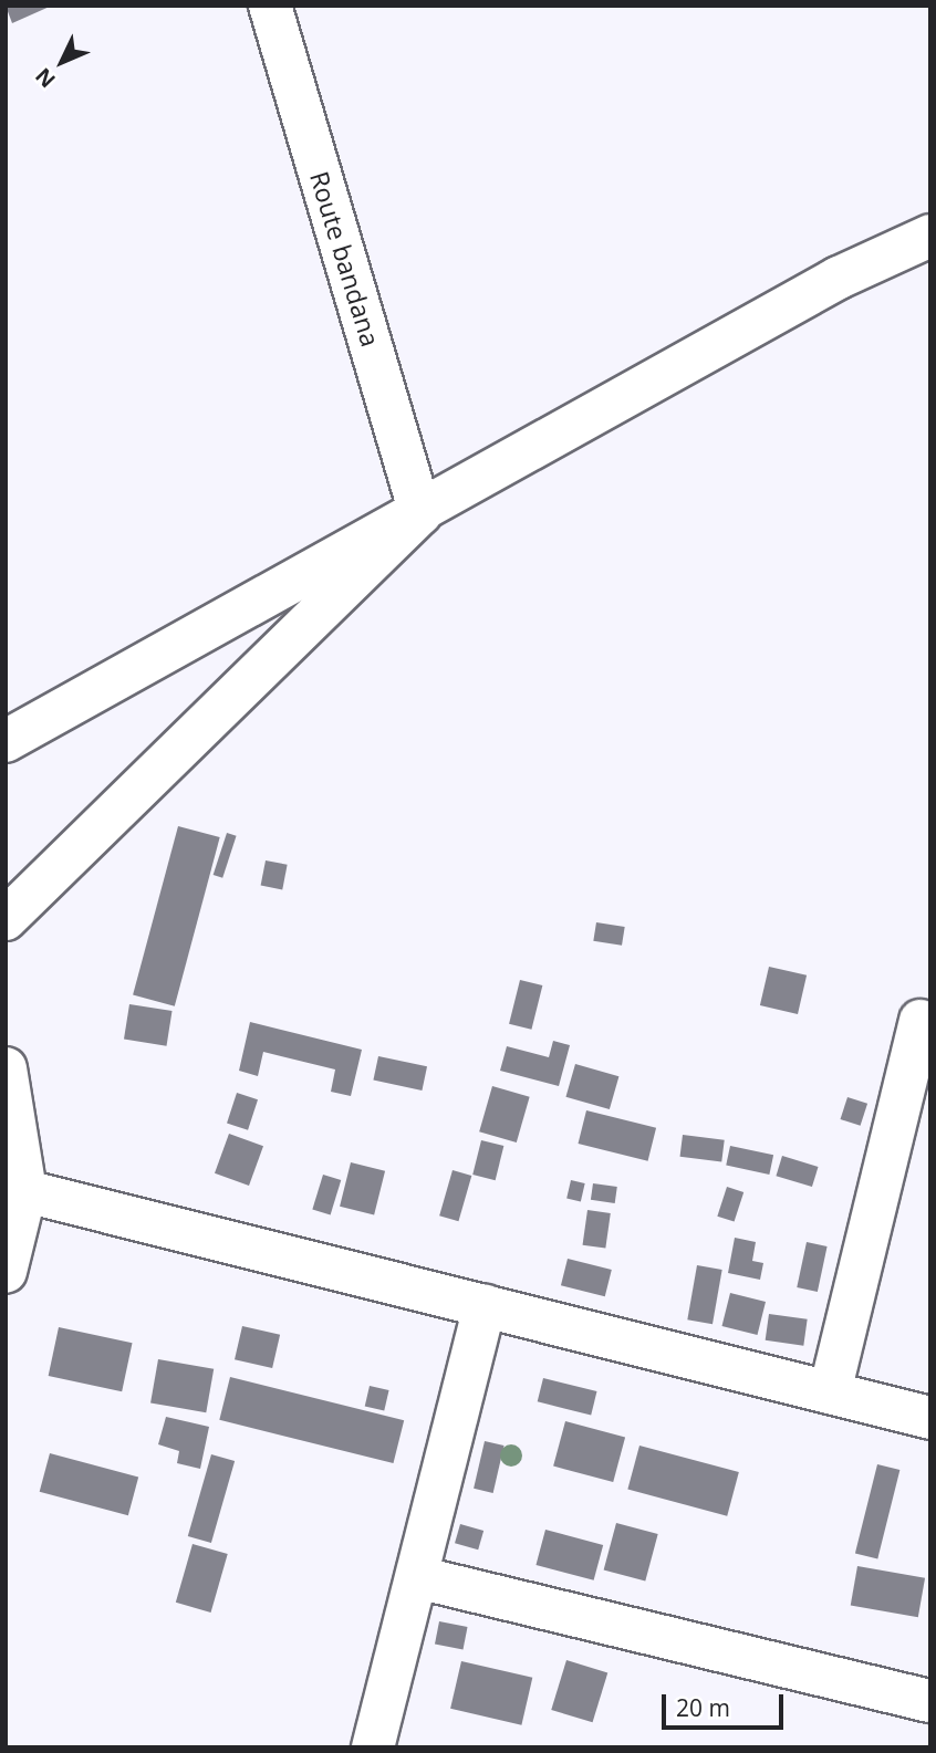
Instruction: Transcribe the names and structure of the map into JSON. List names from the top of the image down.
{
  "streets": {
    "street": ["Route bandana"]
  },
  "scale_bar": "20 m",
  "north": "bottom left"
}
